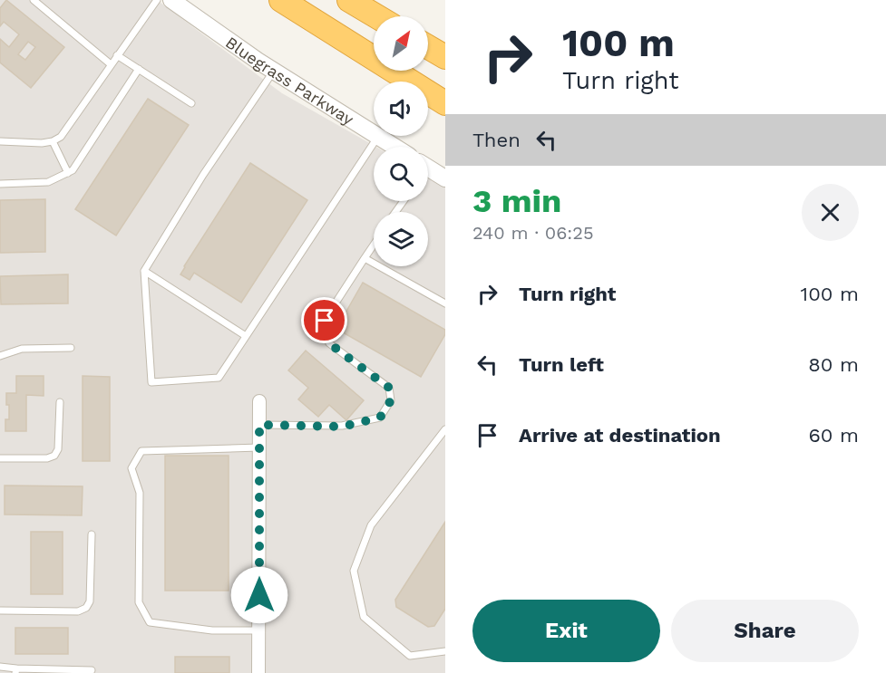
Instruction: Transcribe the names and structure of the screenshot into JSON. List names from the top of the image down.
{
  "streets": {
    "street": ["Bluegrass Parkway"]
  },
  "north": "top right",
  "page": {
    "turn": ["100 m", "Turn right"],
    "then": "Then",
    "heading": ["3 min", "240 m · 06:25"],
    "list": [
      {
        "name": "Turn right",
        "value": "100 m"
      },
      {
        "name": "Turn left",
        "value": "80 m"
      },
      {
        "name": "Arrive at destination",
        "value": "60 m"
      }
    ],
    "buttons": ["Exit", "Share"]
  }
}
